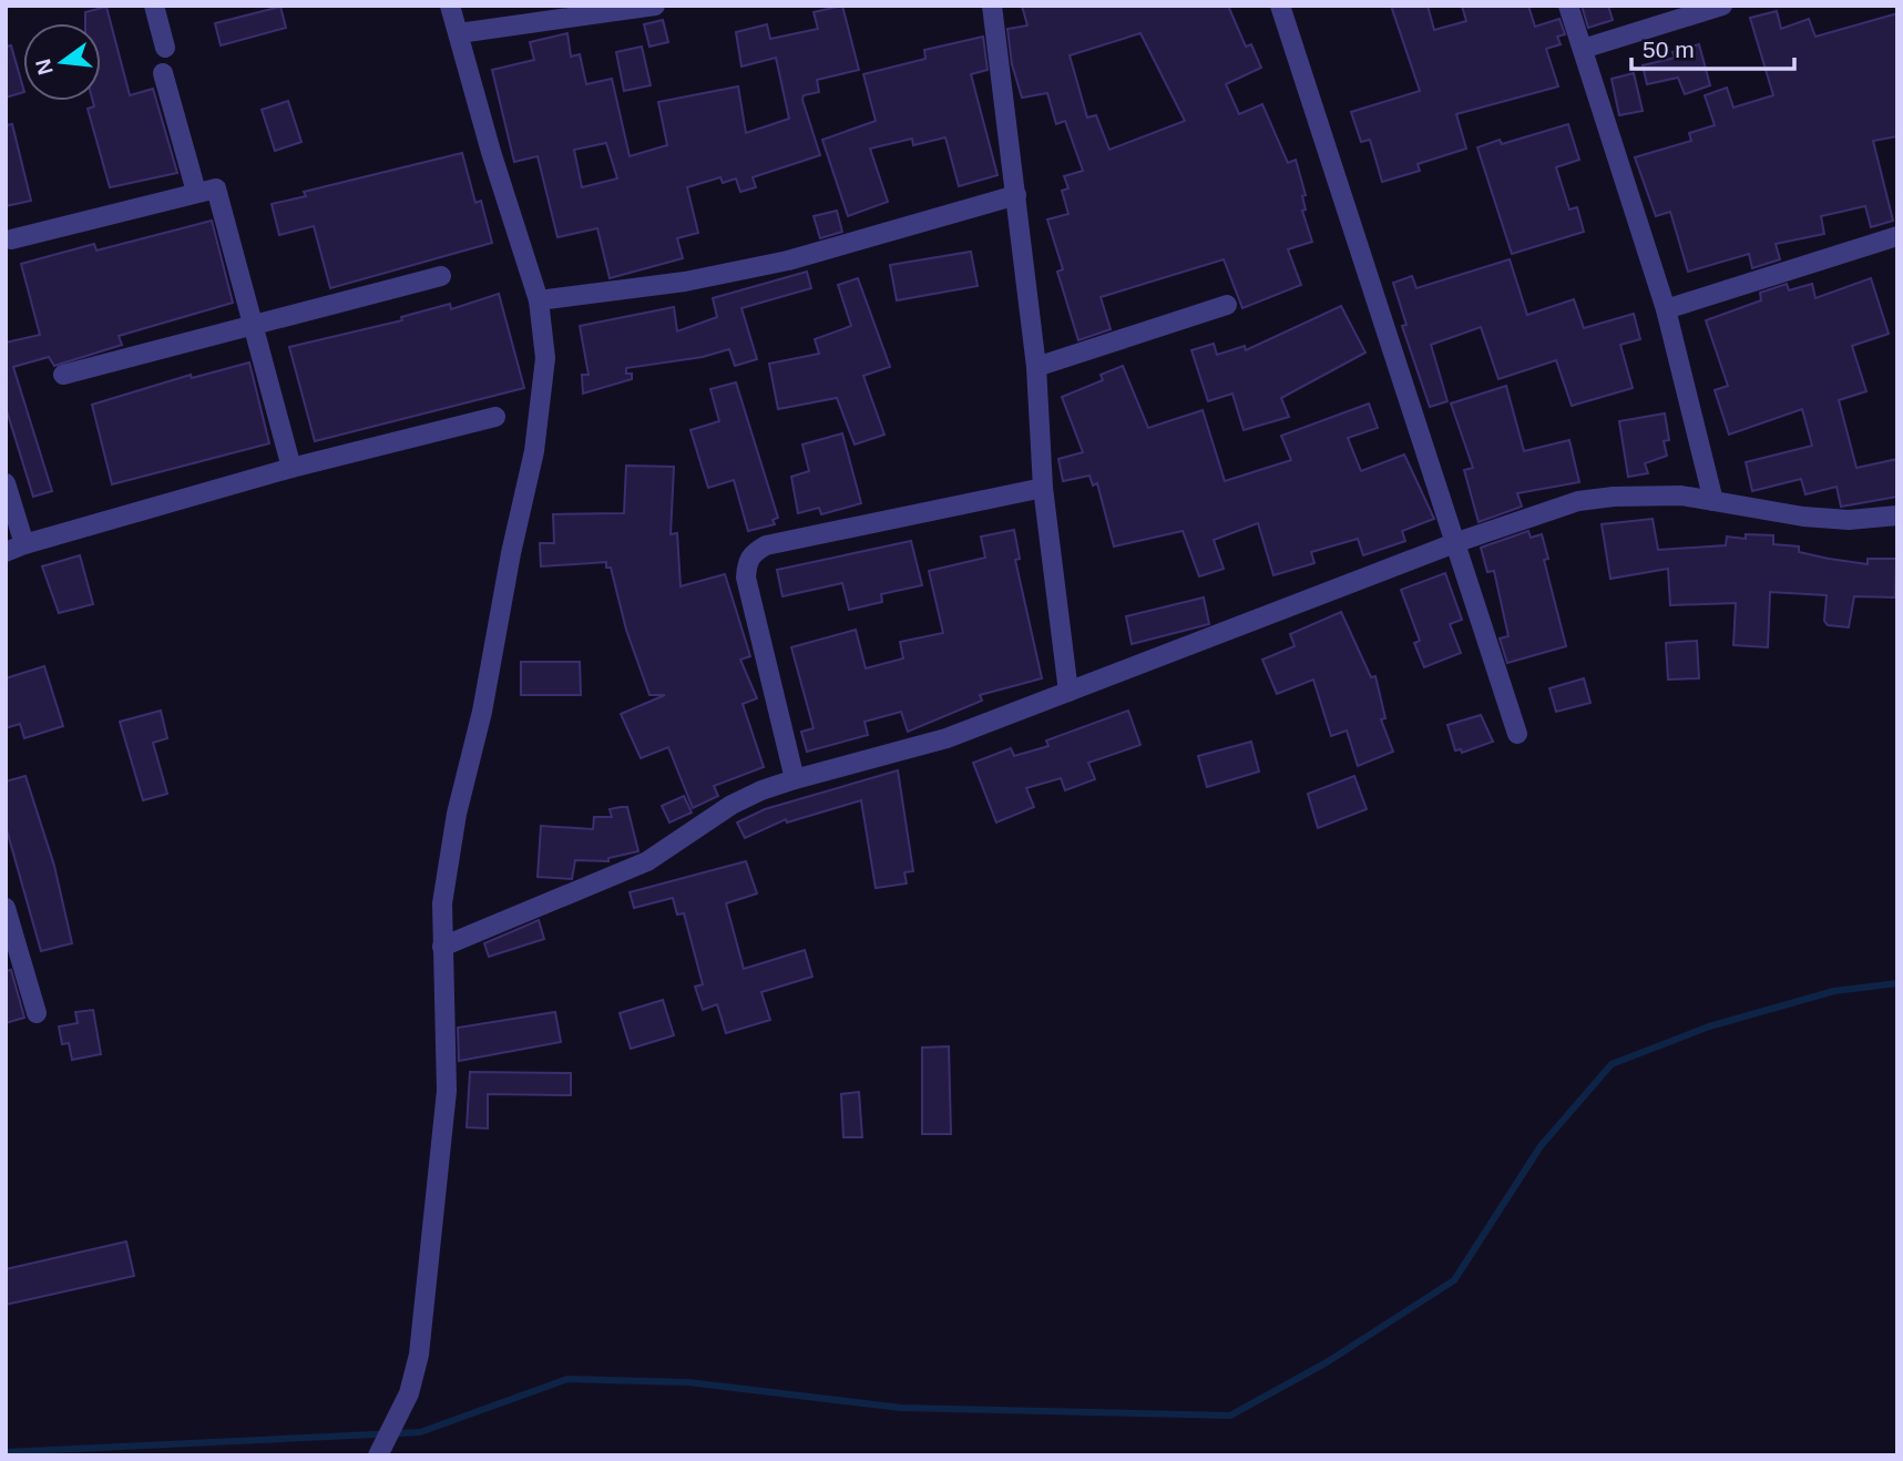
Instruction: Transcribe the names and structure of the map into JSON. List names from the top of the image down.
{
  "scale_bar": "50 m",
  "north": "left"
}
